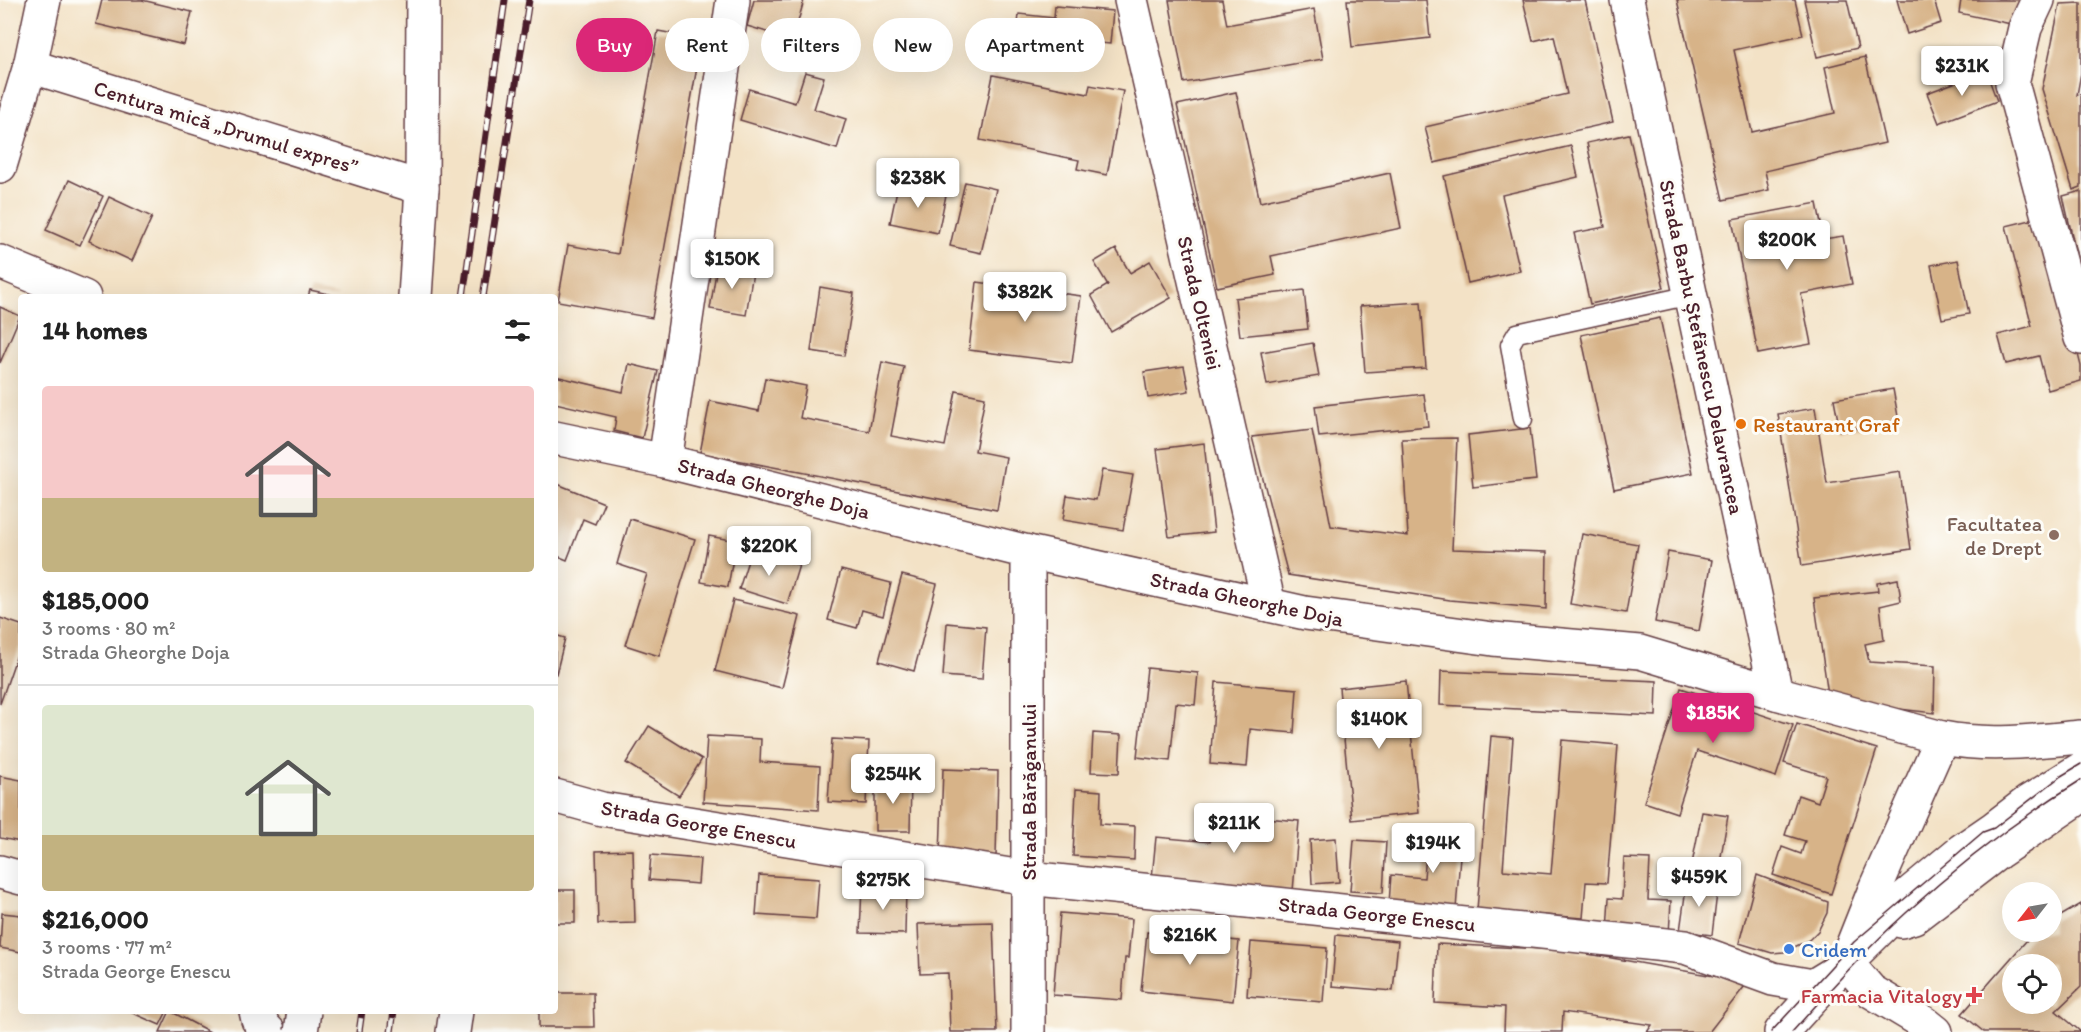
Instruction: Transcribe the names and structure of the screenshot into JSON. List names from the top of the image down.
{
  "streets": {
    "street": [
      "Centura mică „Drumul expres”",
      "Strada Olteniei",
      "Strada Barbu Ștefănescu Delavrancea",
      "Strada Gheorghe Doja",
      "Strada Bărăganului",
      "Strada George Enescu"
    ]
  },
  "crossings": [
    ["Strada Olteniei", "Strada Gheorghe Doja"],
    ["Strada Barbu Ștefănescu Delavrancea", "Strada Gheorghe Doja"],
    ["Strada Gheorghe Doja", "Strada Bărăganului"],
    ["Strada Bărăganului", "Strada George Enescu"]
  ],
  "places": {
    "other": ["Restaurant Graf", "Facultatea de Drept", "Cridem"],
    "health": ["Farmacia Vitalogy"]
  },
  "north": "bottom left",
  "page": {
    "chip": [
      "Buy",
      "Rent",
      "Filters",
      "New",
      "Apartment"
    ],
    "price": [
      "$231K",
      "$238K",
      "$200K",
      "$150K",
      "$382K",
      "$220K",
      "$185K",
      "$140K",
      "$254K",
      "$211K",
      "$194K",
      "$459K",
      "$275K",
      "$216K"
    ],
    "heading": "14 homes",
    "list": [
      {
        "name": "$185,000",
        "note": "3 rooms · 80 m² · Strada Gheorghe Doja"
      },
      {
        "name": "$216,000",
        "note": "3 rooms · 77 m² · Strada George Enescu"
      }
    ]
  }
}
